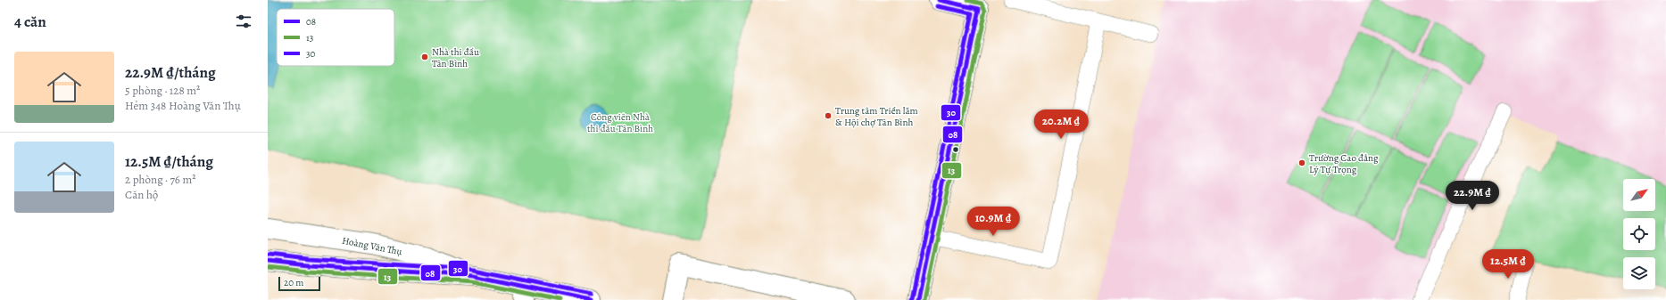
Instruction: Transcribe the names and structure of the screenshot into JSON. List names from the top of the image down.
{
  "streets": {
    "main road": ["Hoàng Văn Thụ"]
  },
  "parks": ["Công viên Nhà thi đấu Tân Bình"],
  "places": ["Nhà thi đấu Tân Bình", "Trung tâm Triển lãm & Hội chợ Tân Bình", "Trường Cao đẳng Lý Tự Trọng"],
  "lines": ["transit line 08", "transit line 13", "transit line 30"],
  "legend": ["08", "13", "30"],
  "scale_bar": "20 m",
  "north": "top right",
  "page": {
    "heading": "4 căn",
    "list": [
      {
        "name": "22.9M ₫/tháng",
        "note": "5 phòng · 128 m² · Hẻm 348 Hoàng Văn Thụ"
      },
      {
        "name": "12.5M ₫/tháng",
        "note": "2 phòng · 76 m² · Căn hộ"
      }
    ],
    "price": [
      "20.2M ₫",
      "22.9M ₫",
      "10.9M ₫",
      "12.5M ₫"
    ],
    "scale": "20 m"
  }
}
